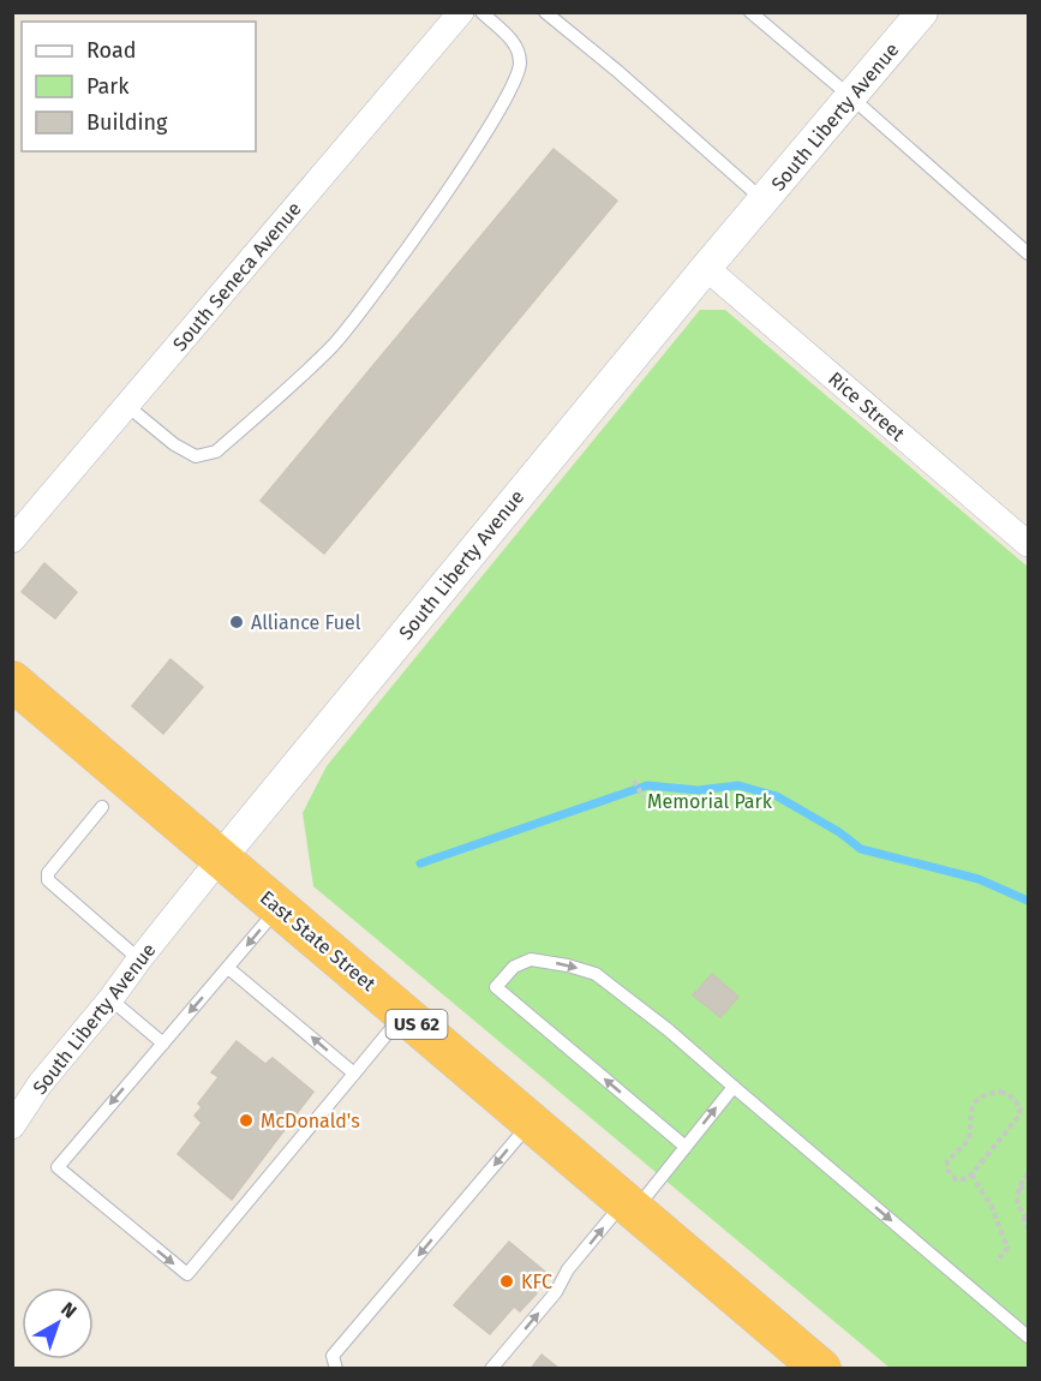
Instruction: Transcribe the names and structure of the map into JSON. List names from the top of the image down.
{
  "streets": {
    "highway": ["East State Street", "US 62"],
    "street": ["South Liberty Avenue", "South Seneca Avenue", "Rice Street"]
  },
  "crossings": [
    ["South Liberty Avenue", "Rice Street"],
    ["South Liberty Avenue", "East State Street"]
  ],
  "parks": ["Memorial Park"],
  "places": ["Alliance Fuel", "McDonald's", "KFC"],
  "legend": ["Road", "Park", "Building"],
  "north": "top right"
}
